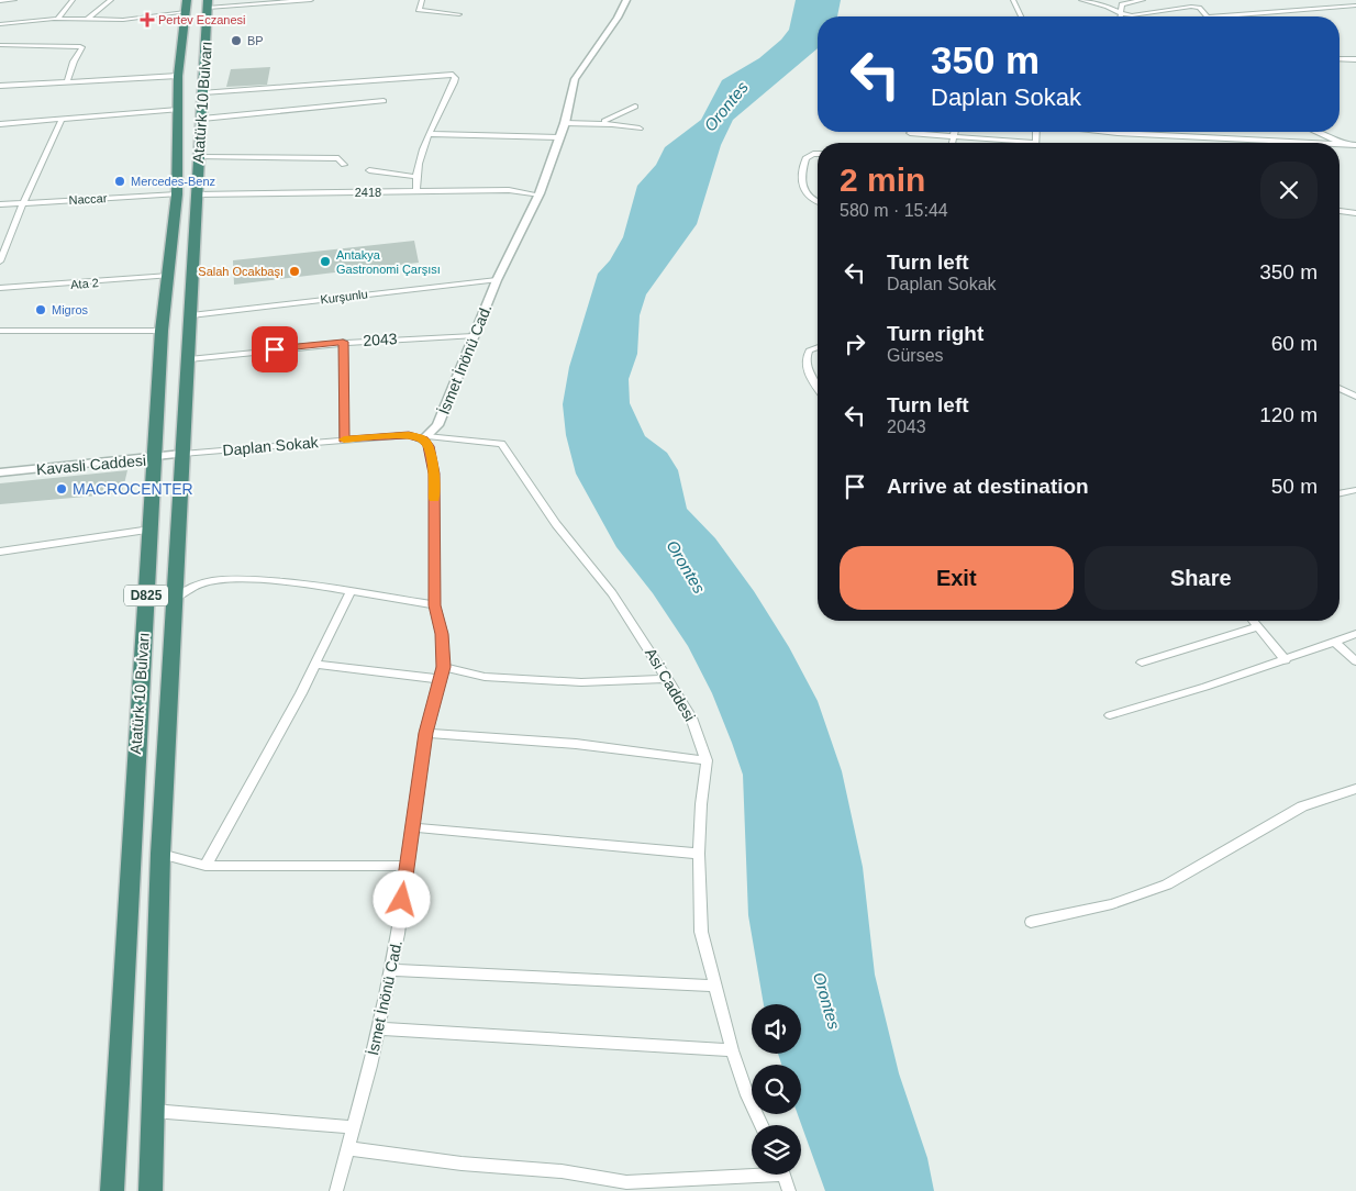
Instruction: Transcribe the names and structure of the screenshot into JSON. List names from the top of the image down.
{
  "streets": {
    "highway": ["Atatürk 10 Bulvarı", "D825"],
    "street": [
      "2418",
      "Naccar",
      "Ata 2",
      "Kurşunlu",
      "2043",
      "İsmet İnönü Cad.",
      "Daplan Sokak",
      "Kavasli Caddesi",
      "Asi Caddesi"
    ]
  },
  "crossings": [
    ["Atatürk 10 Bulvarı", "2418"],
    ["Atatürk 10 Bulvarı", "Naccar"],
    ["Atatürk 10 Bulvarı", "Ata 2"],
    ["Atatürk 10 Bulvarı", "Kurşunlu"],
    ["Atatürk 10 Bulvarı", "2043"],
    ["Atatürk 10 Bulvarı", "Daplan Sokak"],
    ["Atatürk 10 Bulvarı", "Kavasli Caddesi"],
    ["2418", "İsmet İnönü Cad."],
    ["Kurşunlu", "İsmet İnönü Cad."],
    ["2043", "İsmet İnönü Cad."],
    ["İsmet İnönü Cad.", "Daplan Sokak"],
    ["İsmet İnönü Cad.", "Asi Caddesi"],
    ["Daplan Sokak", "Kavasli Caddesi"],
    ["Daplan Sokak", "Asi Caddesi"]
  ],
  "water": ["Orontes"],
  "places": {
    "health": ["Pertev Eczanesi"],
    "other": [
      "BP",
      "Mercedes-Benz",
      "Antakya Gastronomi Çarşısı",
      "Salah Ocakbaşı",
      "Migros",
      "MACROCENTER"
    ]
  },
  "page": {
    "turn": ["350 m", "Daplan Sokak"],
    "heading": ["2 min", "580 m · 15:44"],
    "list": [
      {
        "name": "Turn left",
        "note": "Daplan Sokak",
        "value": "350 m"
      },
      {
        "name": "Turn right",
        "note": "Gürses",
        "value": "60 m"
      },
      {
        "name": "Turn left",
        "note": "2043",
        "value": "120 m"
      },
      {
        "name": "Arrive at destination",
        "value": "50 m"
      }
    ],
    "buttons": ["Exit", "Share"]
  }
}
